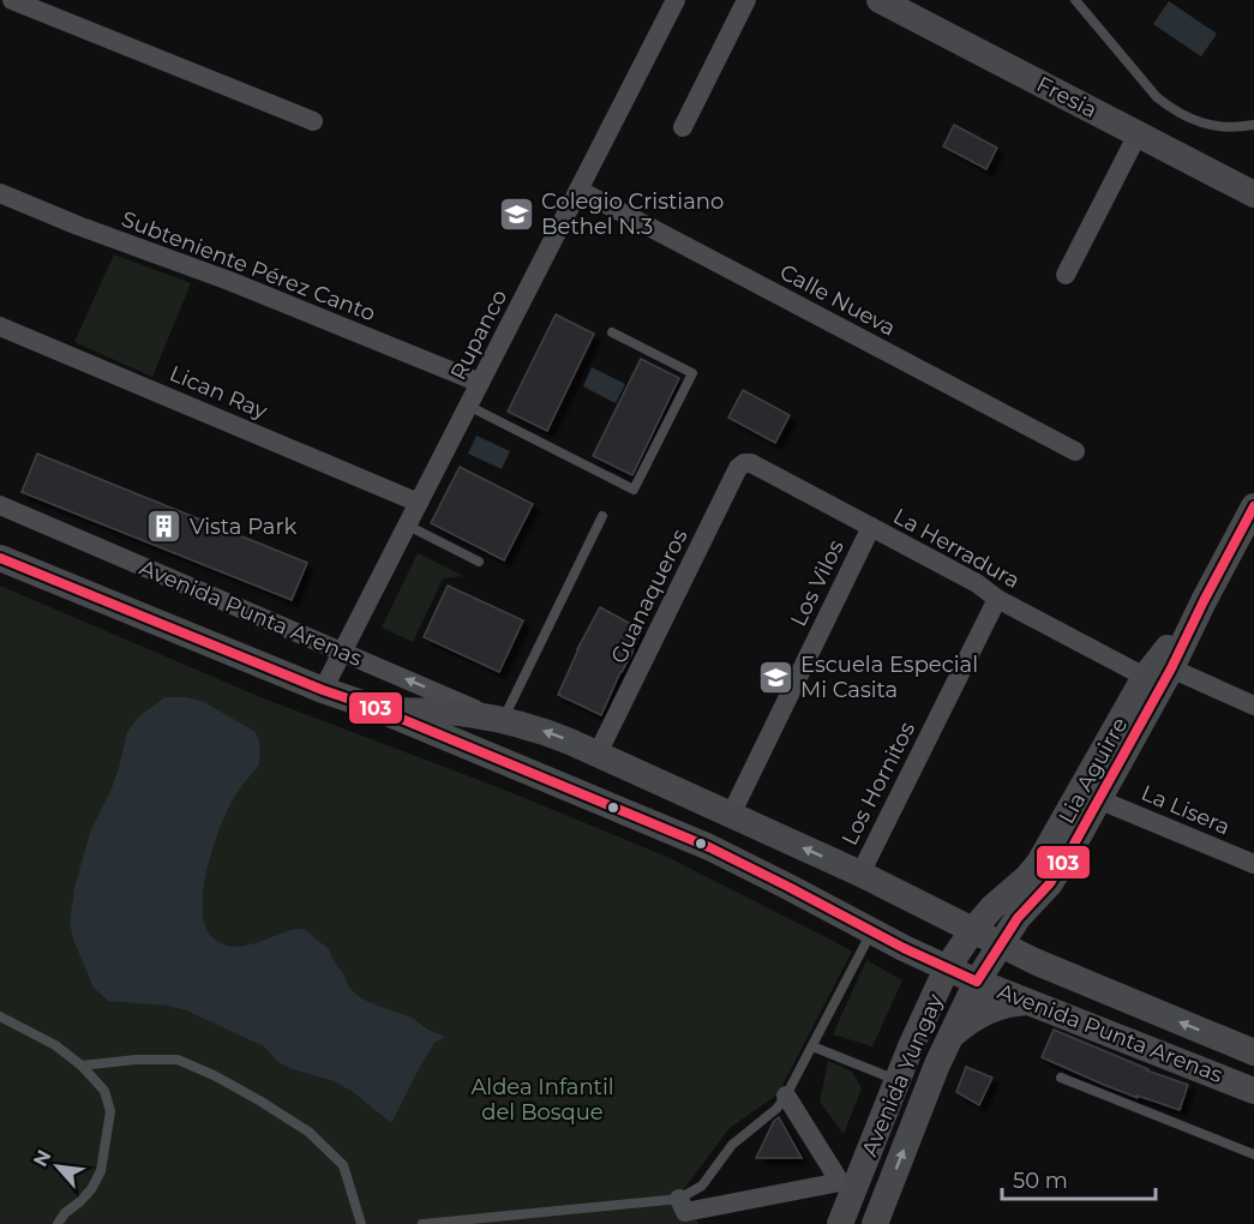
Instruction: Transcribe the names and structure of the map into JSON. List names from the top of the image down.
{
  "streets": {
    "main road": [
      "Fresia",
      "Avenida Punta Arenas",
      "Lia Aguirre",
      "Avenida Yungay"
    ],
    "street": [
      "Subteniente Pérez Canto",
      "Calle Nueva",
      "Rupanco",
      "Lican Ray",
      "La Herradura",
      "Los Vilos",
      "Guanaqueros",
      "Los Hornitos",
      "La Lisera"
    ]
  },
  "crossings": [
    ["Subteniente Pérez Canto", "Rupanco"],
    ["Calle Nueva", "Rupanco"],
    ["Rupanco", "Lican Ray"],
    ["Rupanco", "Avenida Punta Arenas"],
    ["La Herradura", "Los Vilos"],
    ["La Herradura", "Guanaqueros"],
    ["La Herradura", "Lia Aguirre"],
    ["La Herradura", "Los Hornitos"],
    ["Los Vilos", "Avenida Punta Arenas"],
    ["Guanaqueros", "Avenida Punta Arenas"],
    ["Avenida Punta Arenas", "Lia Aguirre"],
    ["Avenida Punta Arenas", "Los Hornitos"],
    ["Avenida Punta Arenas", "Avenida Yungay"],
    ["Lia Aguirre", "La Lisera"],
    ["Lia Aguirre", "Avenida Yungay"]
  ],
  "parks": ["Aldea Infantil del Bosque"],
  "places": {
    "school or university": ["Colegio Cristiano Bethel N.3", "Escuela Especial Mi Casita"],
    "building": ["Vista Park"]
  },
  "lines": ["transit line 103"],
  "scale_bar": "50 m",
  "north": "top left"
}
